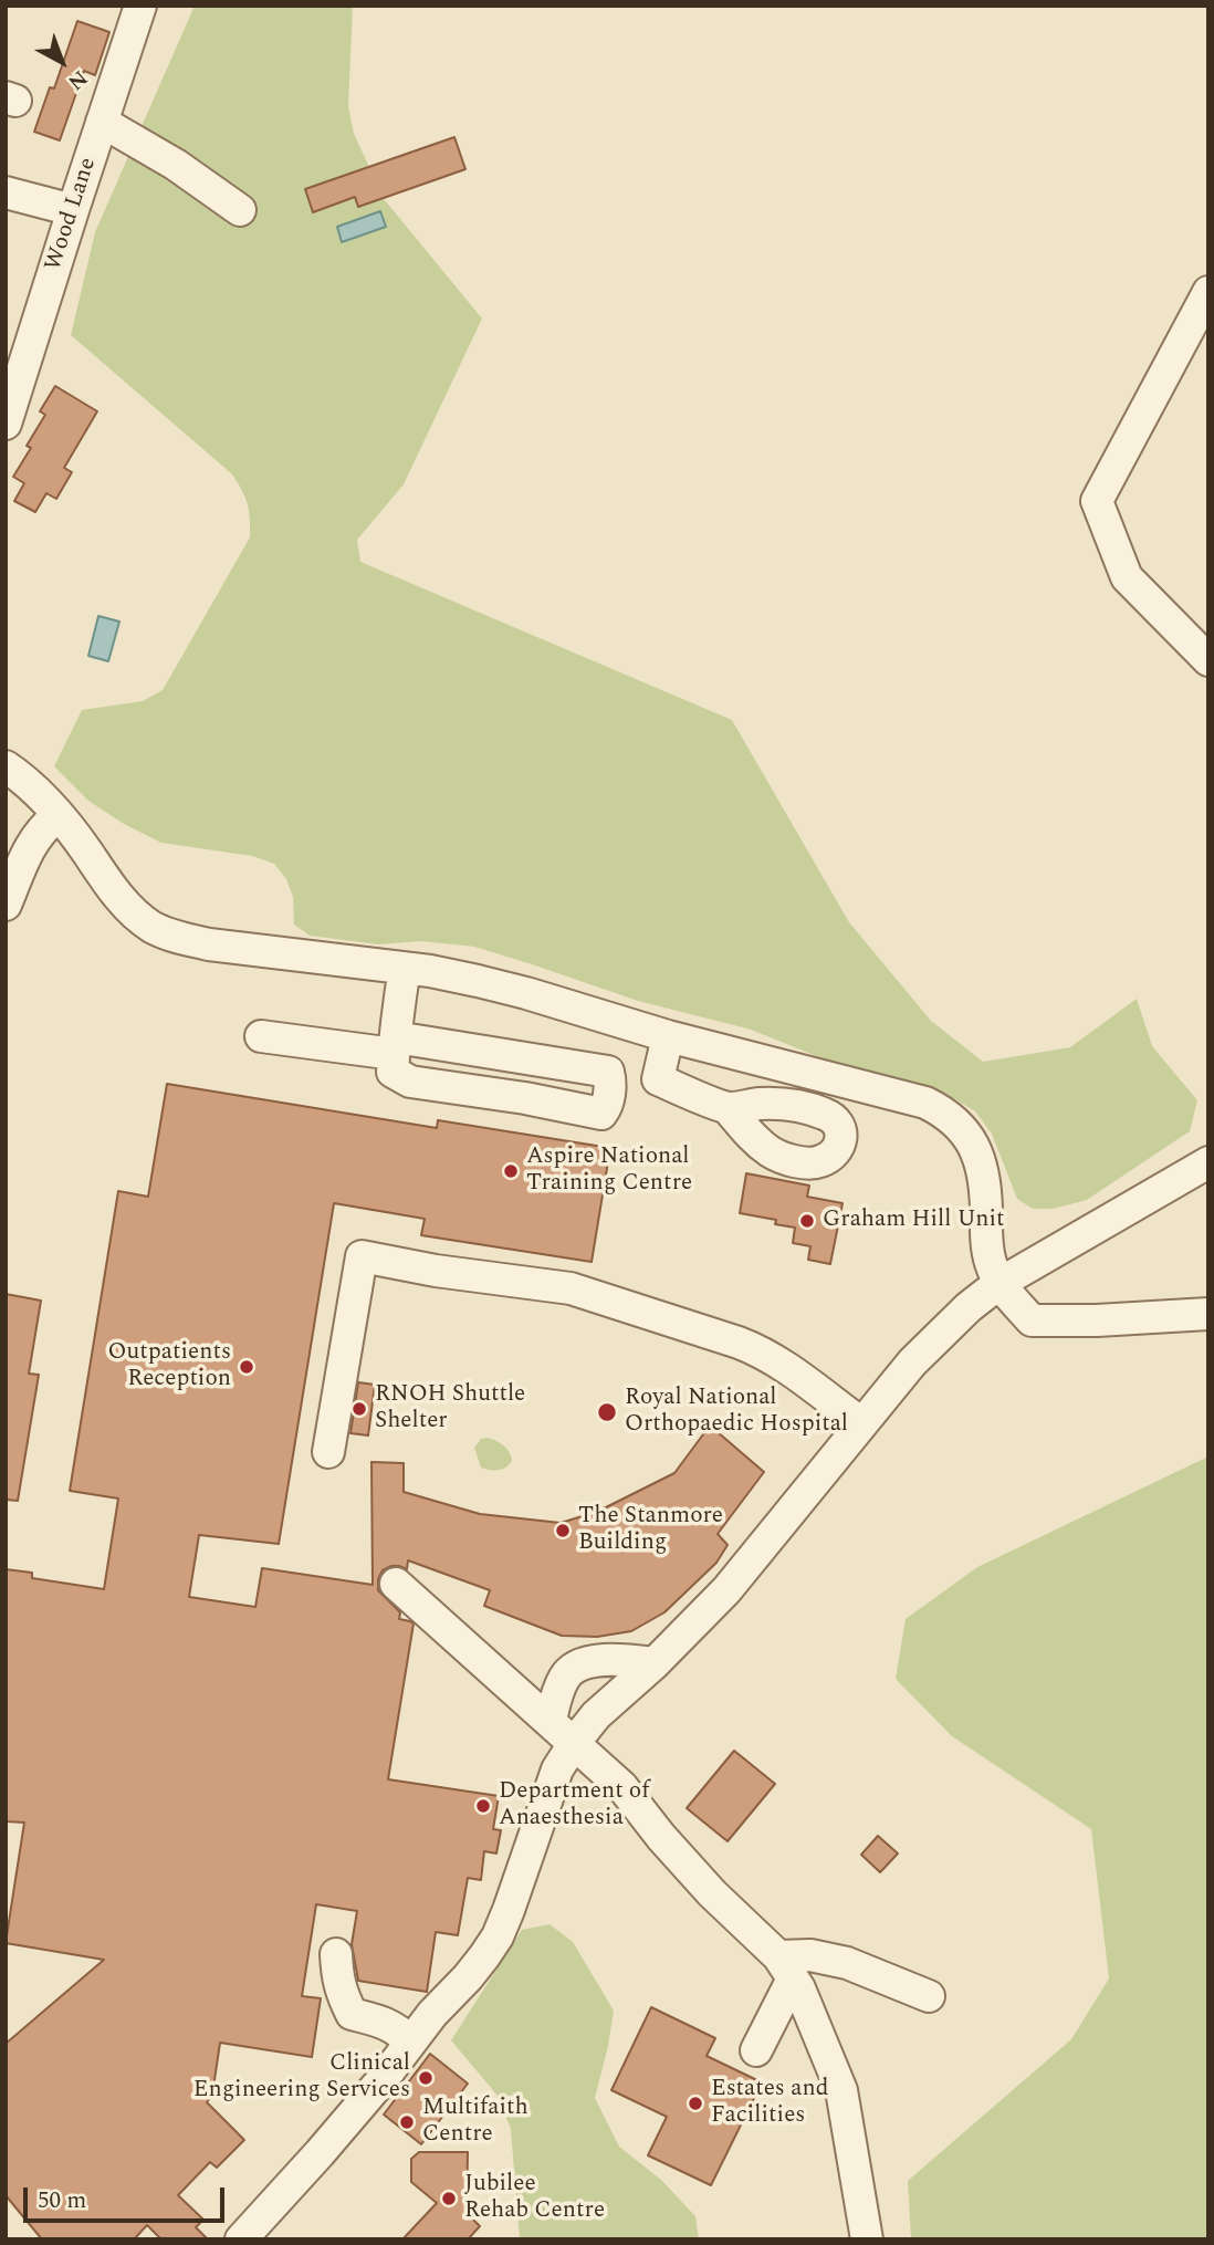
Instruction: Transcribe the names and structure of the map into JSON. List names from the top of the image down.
{
  "streets": {
    "street": ["Wood Lane"]
  },
  "places": [
    "Aspire National Training Centre",
    "Graham Hill Unit",
    "Outpatients Reception",
    "RNOH Shuttle Shelter",
    "Royal National Orthopaedic Hospital",
    "The Stanmore Building",
    "Department of Anaesthesia",
    "Clinical Engineering Services",
    "Estates and Facilities",
    "Multifaith Centre",
    "Jubilee Rehab Centre"
  ],
  "scale_bar": "50 m",
  "north": "bottom right"
}
